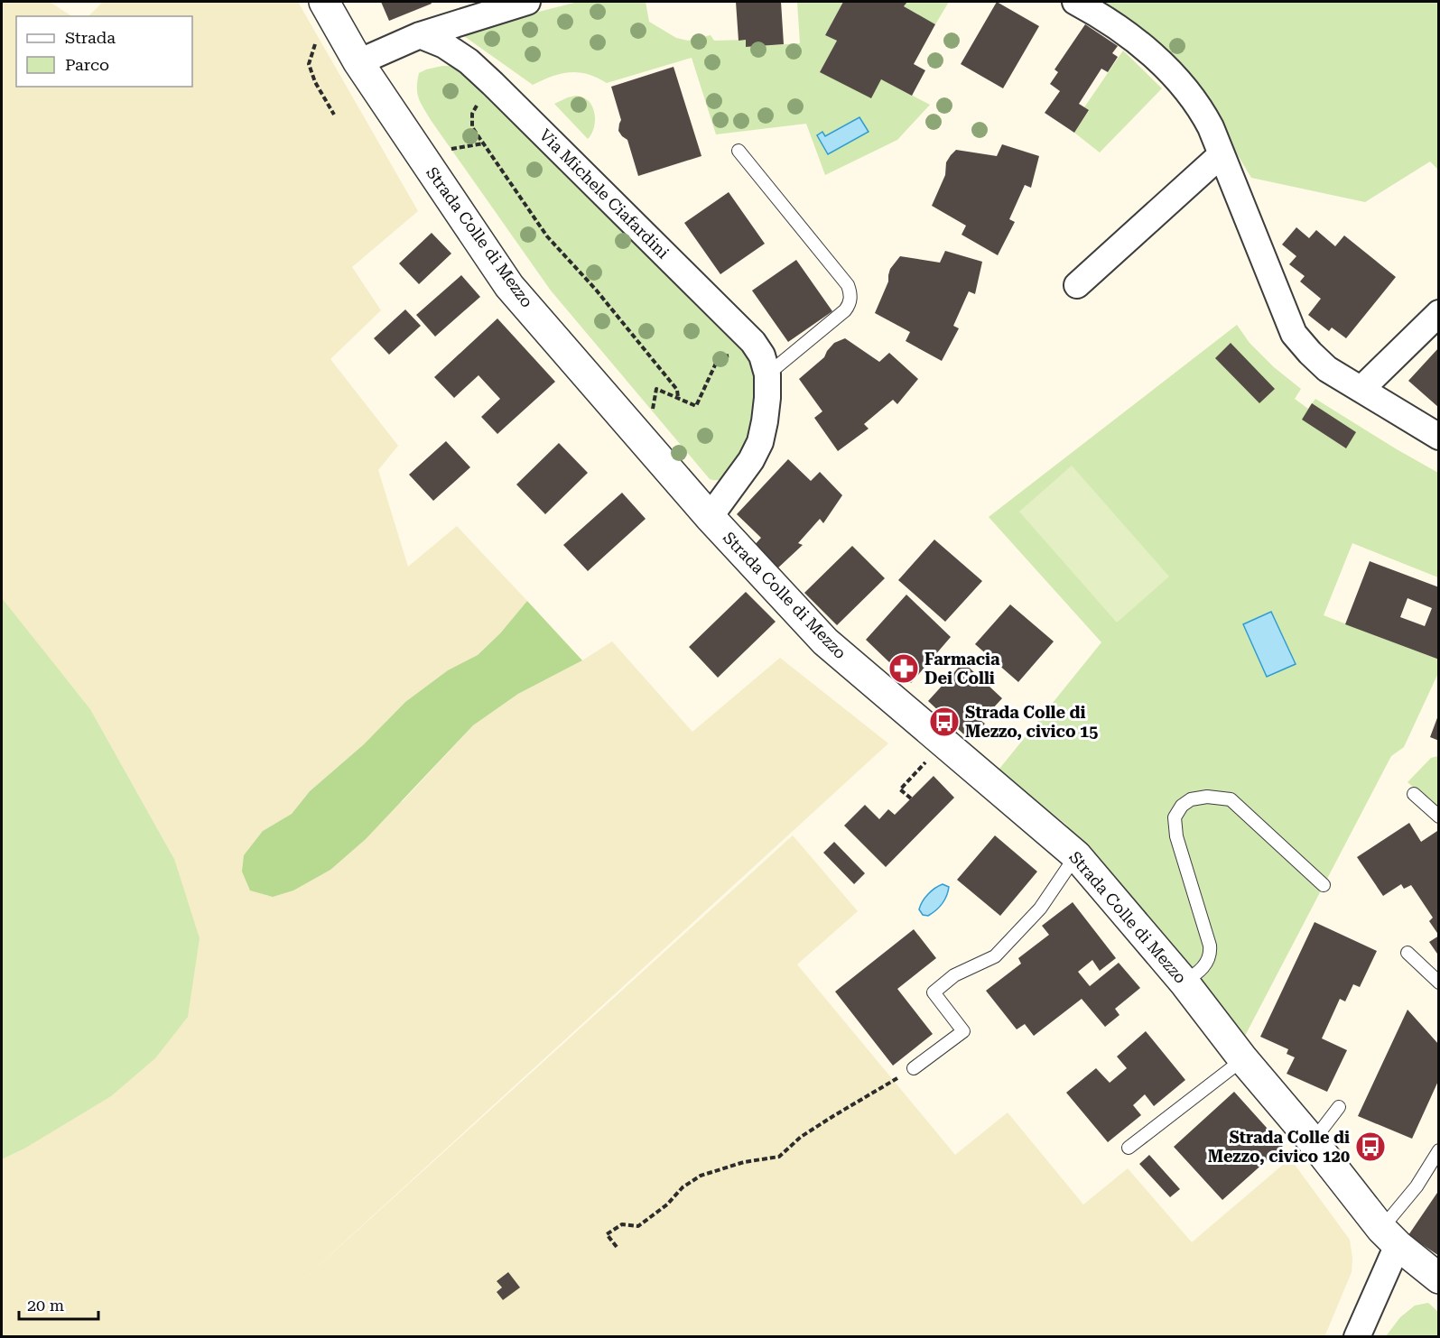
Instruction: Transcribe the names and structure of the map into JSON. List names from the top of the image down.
{
  "streets": {
    "street": ["Via Michele Ciafardini", "Strada Colle di Mezzo"]
  },
  "crossings": [
    ["Via Michele Ciafardini", "Strada Colle di Mezzo"]
  ],
  "places": {
    "pharmacy": ["Farmacia Dei Colli"],
    "bus stop": ["Strada Colle di Mezzo, civico 15", "Strada Colle di Mezzo, civico 120"]
  },
  "legend": ["Strada", "Parco"],
  "scale_bar": "20 m"
}
